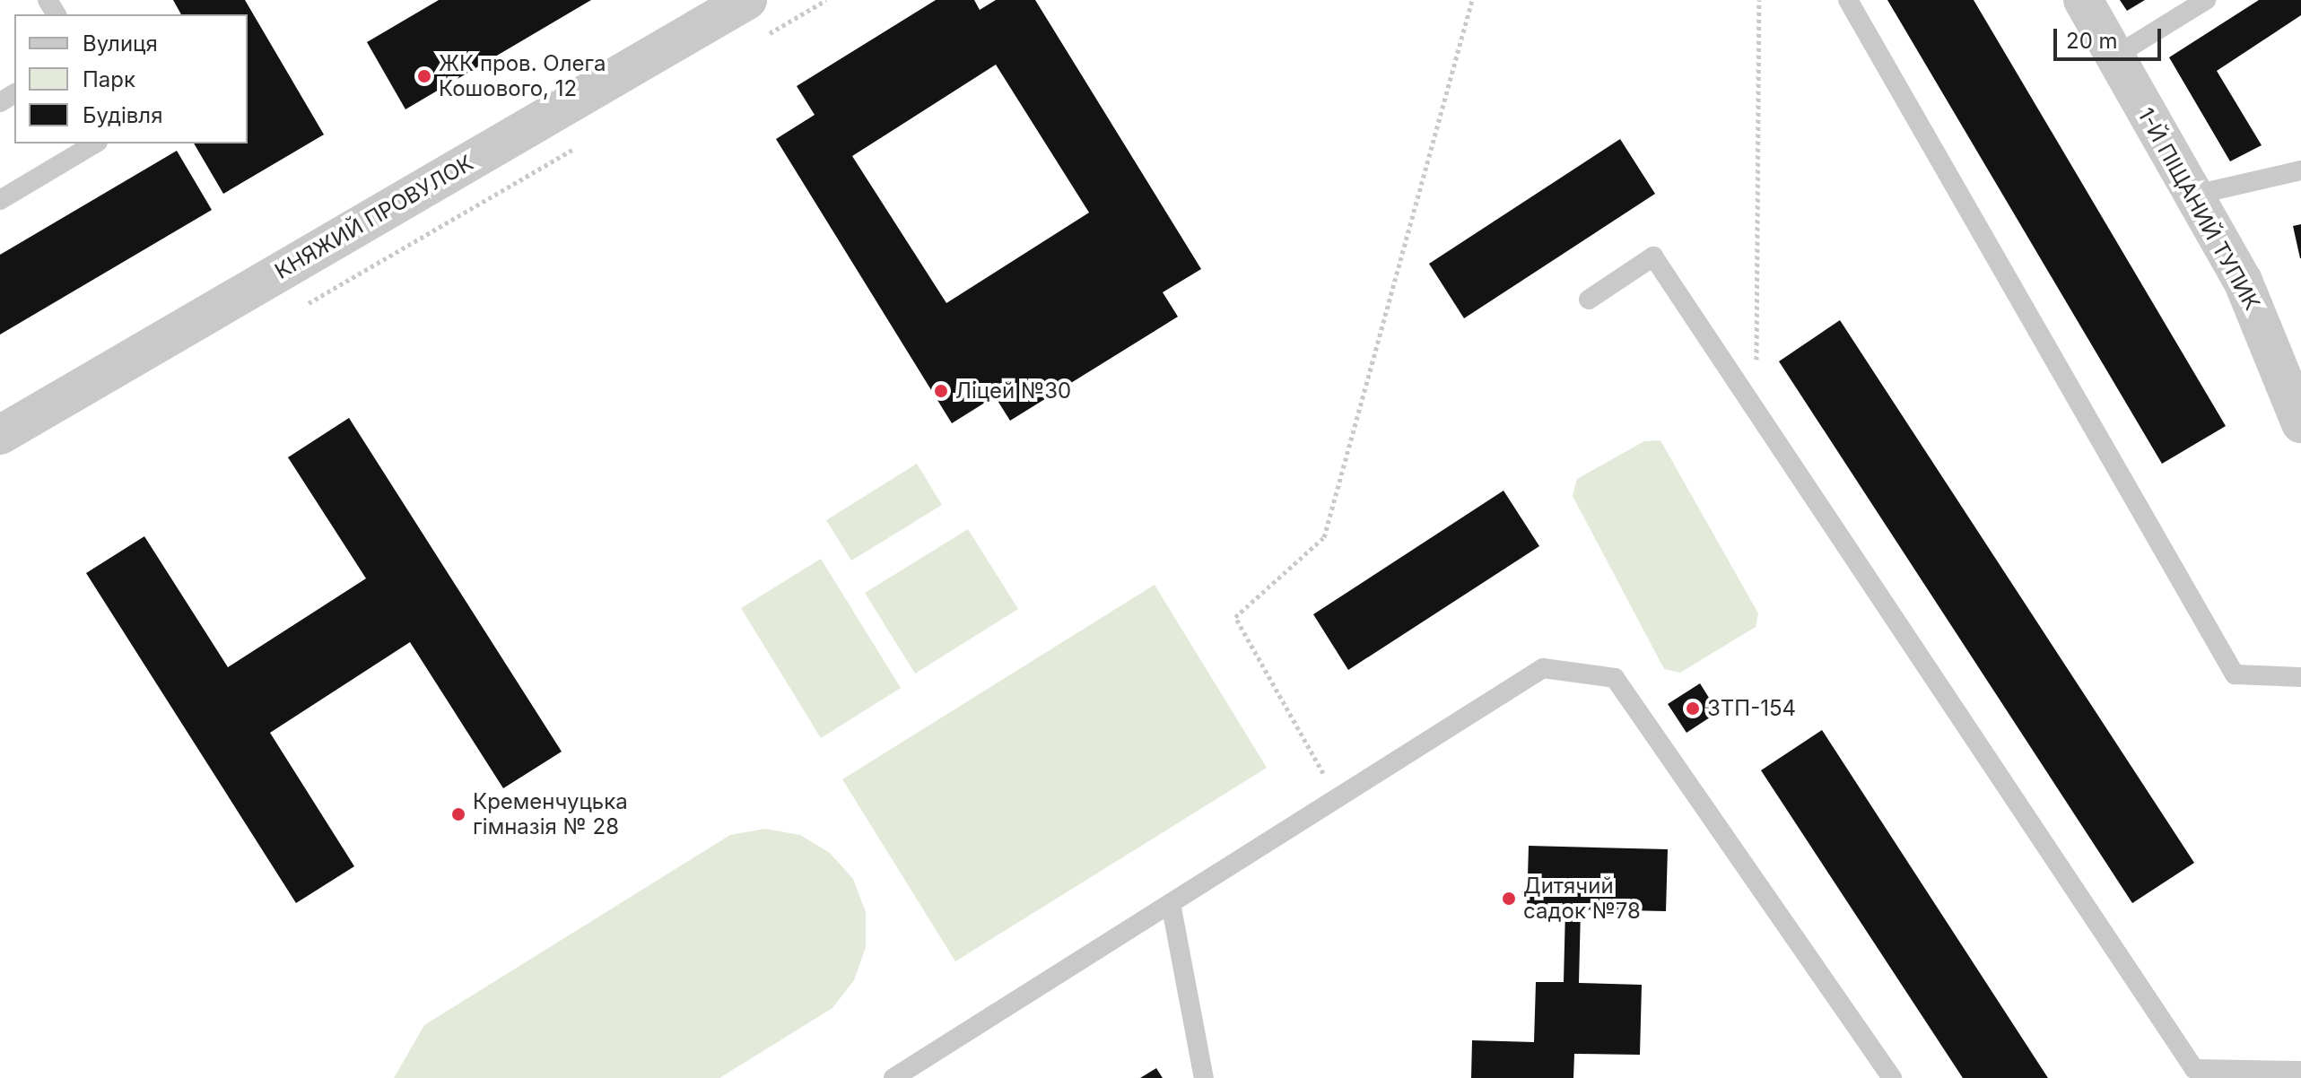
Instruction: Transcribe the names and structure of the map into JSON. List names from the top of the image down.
{
  "streets": {
    "street": ["1-Й ПІЩАНИЙ ТУПИК", "КНЯЖИЙ ПРОВУЛОК"]
  },
  "places": [
    "ЖК пров. Олега Кошового, 12",
    "Ліцей №30",
    "ЗТП-154",
    "Кременчуцька гімназія № 28",
    "Дитячий садок №78"
  ],
  "legend": ["Вулиця", "Парк", "Будівля"],
  "scale_bar": "20 m"
}
